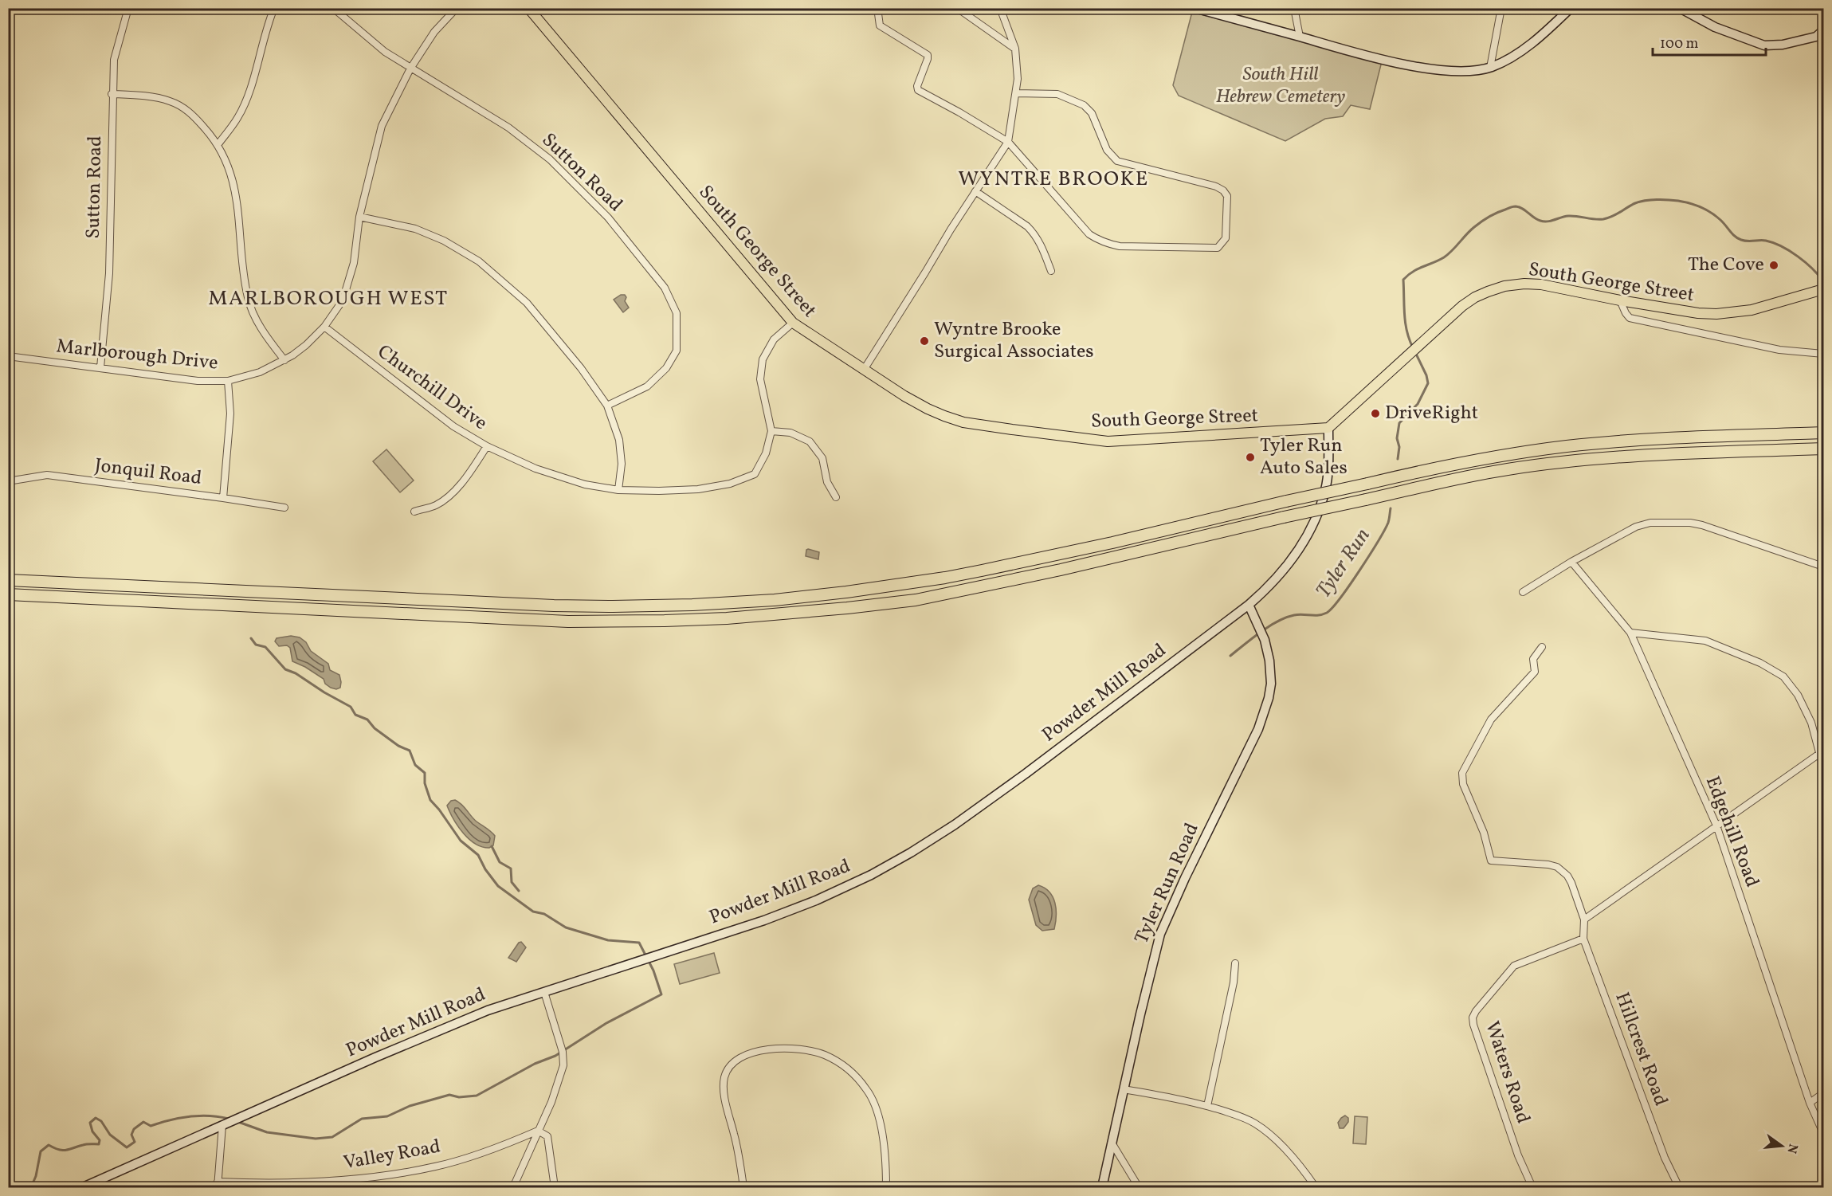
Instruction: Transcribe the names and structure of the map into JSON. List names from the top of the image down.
{
  "streets": {
    "main road": ["South George Street"],
    "street": [
      "Sutton Road",
      "Marlborough Drive",
      "Churchill Drive",
      "Jonquil Road",
      "Powder Mill Road",
      "Edgehill Road",
      "Tyler Run Road",
      "Hillcrest Road",
      "Waters Road",
      "Valley Road"
    ]
  },
  "crossings": [
    ["Sutton Road", "Marlborough Drive"],
    ["South George Street", "Churchill Drive"],
    ["South George Street", "Powder Mill Road"],
    ["Marlborough Drive", "Churchill Drive"],
    ["Powder Mill Road", "Tyler Run Road"],
    ["Hillcrest Road", "Waters Road"]
  ],
  "districts": ["WYNTRE BROOKE", "MARLBOROUGH WEST"],
  "water": ["Tyler Run"],
  "parks": ["South Hill Hebrew Cemetery"],
  "places": [
    "The Cove",
    "Wyntre Brooke Surgical Associates",
    "DriveRight",
    "Tyler Run Auto Sales"
  ],
  "scale_bar": "100 m",
  "north": "right"
}
